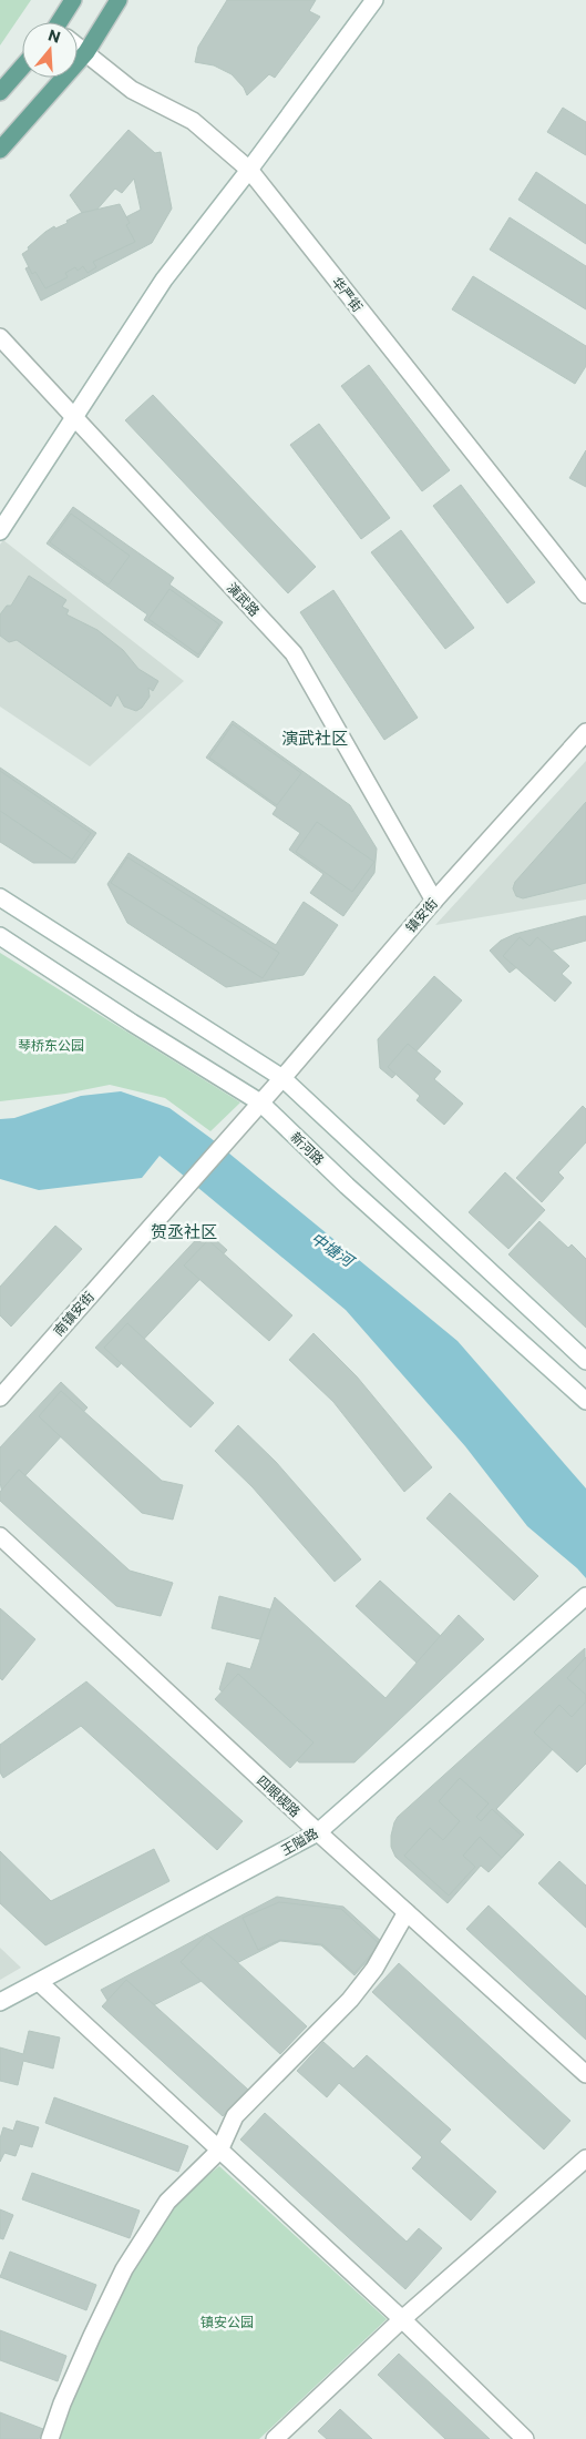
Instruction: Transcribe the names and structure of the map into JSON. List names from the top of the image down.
{
  "streets": {
    "street": [
      "华严街",
      "演武路",
      "镇安街",
      "新河路",
      "南镇安街",
      "四眼碶路",
      "王隘路"
    ]
  },
  "crossings": [
    ["演武路", "镇安街"],
    ["镇安街", "新河路"],
    ["镇安街", "南镇安街"],
    ["新河路", "南镇安街"],
    ["四眼碶路", "王隘路"]
  ],
  "districts": ["演武社区", "贺丞社区"],
  "water": ["中塘河"],
  "parks": ["琴桥东公园", "镇安公园"],
  "north": "top"
}
